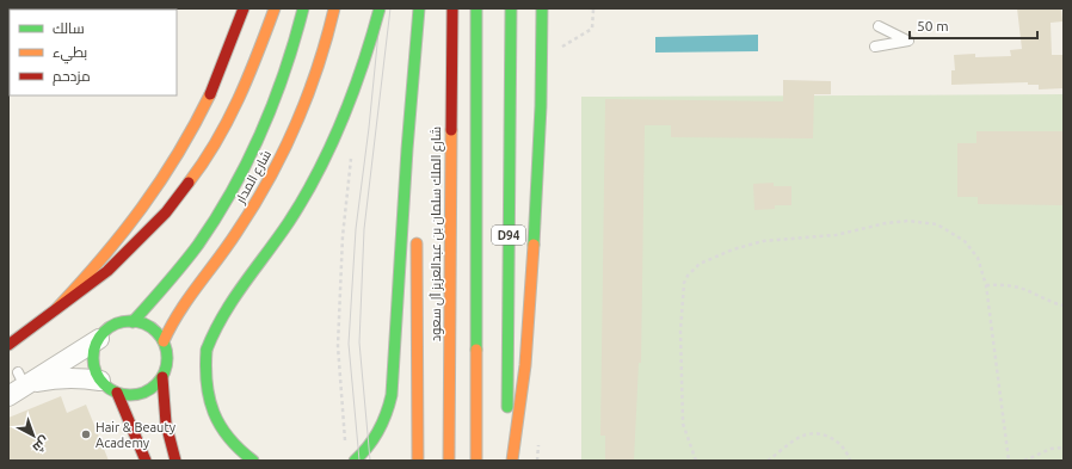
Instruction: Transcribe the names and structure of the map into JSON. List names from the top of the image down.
{
  "streets": {
    "main road": ["شارع المدار", "شارع الملك سلمان بن عبدالعزيز آل سعود", "D94"]
  },
  "places": ["Hair & Beauty Academy"],
  "legend": ["سالك", "بطيء", "مزدحم"],
  "scale_bar": "50 m",
  "north": "bottom right"
}
